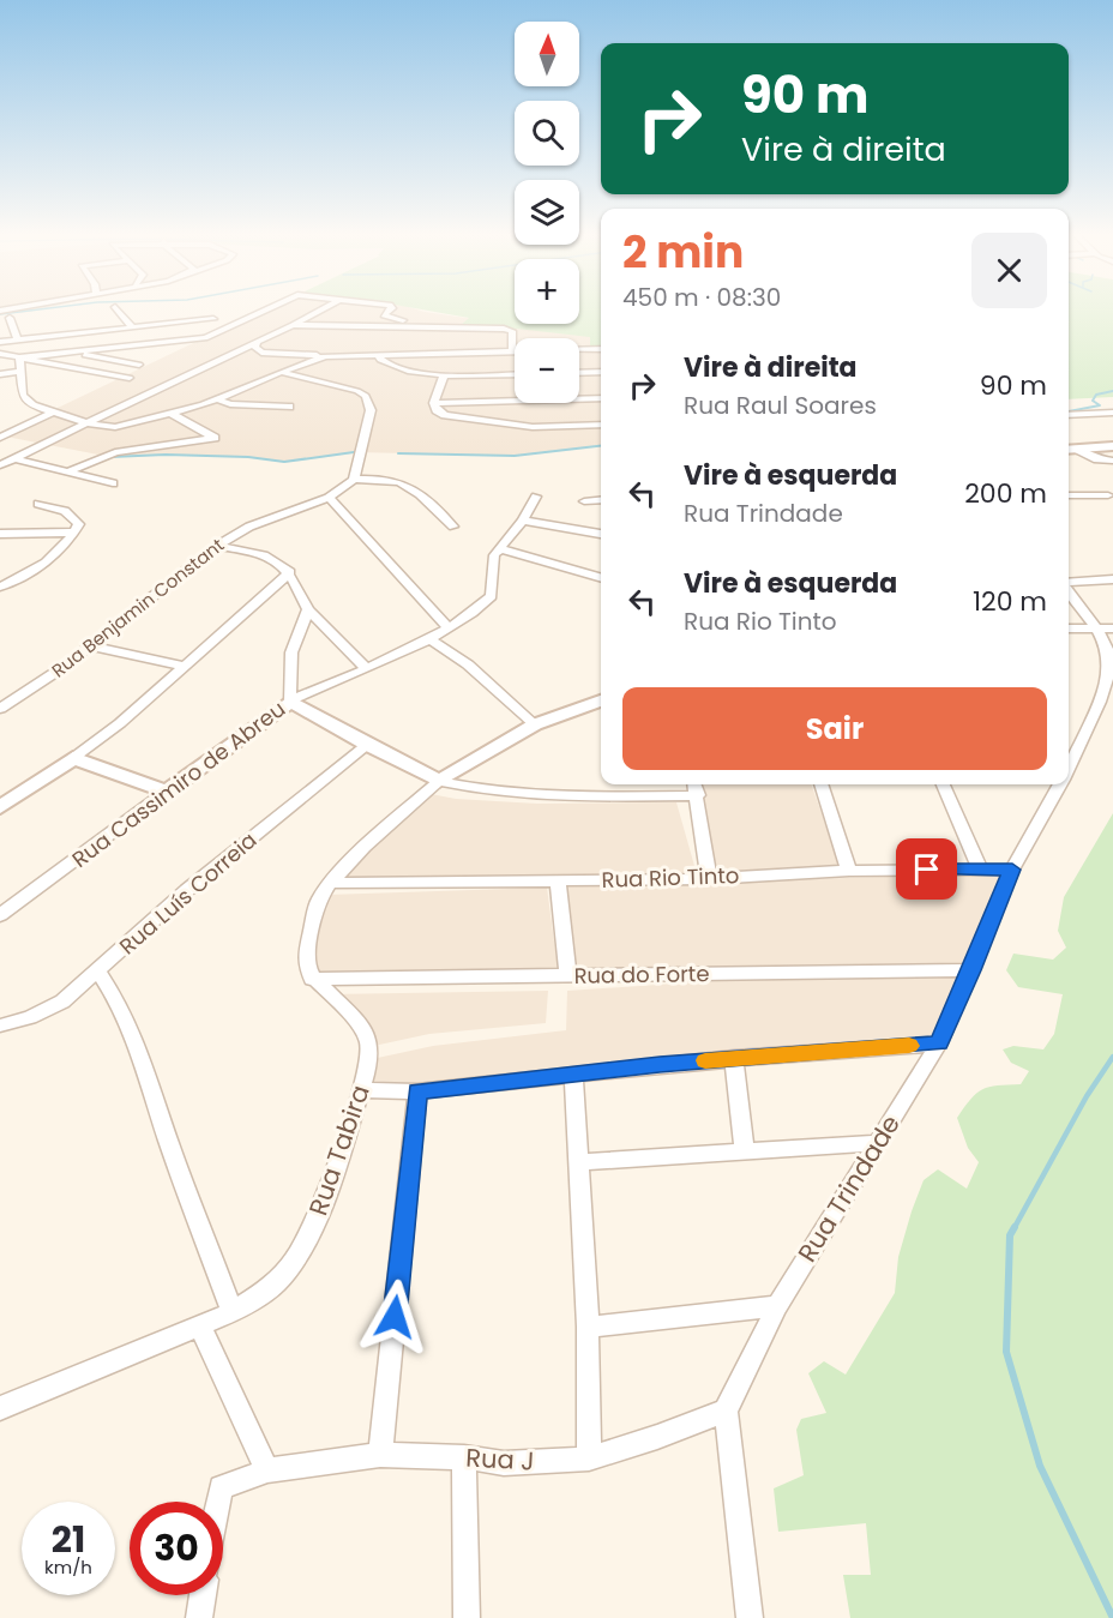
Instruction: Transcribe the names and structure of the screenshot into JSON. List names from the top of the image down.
{
  "streets": {
    "street": [
      "Rua Benjamin Constant",
      "Rua Cassimiro de Abreu",
      "Rua Rio Tinto",
      "Rua Luís Correia",
      "Rua do Forte",
      "Rua Tabira",
      "Rua Trindade",
      "Rua J"
    ]
  },
  "crossings": [
    ["Rua Rio Tinto", "Rua Trindade"],
    ["Rua do Forte", "Rua Tabira"],
    ["Rua do Forte", "Rua Trindade"],
    ["Rua Trindade", "Rua J"]
  ],
  "north": "top",
  "page": {
    "map_buttons": ["+", "−"],
    "turn": ["90 m", "Vire à direita"],
    "heading": ["2 min", "450 m · 08:30"],
    "list": [
      {
        "name": "Vire à direita",
        "note": "Rua Raul Soares",
        "value": "90 m"
      },
      {
        "name": "Vire à esquerda",
        "note": "Rua Trindade",
        "value": "200 m"
      },
      {
        "name": "Vire à esquerda",
        "note": "Rua Rio Tinto",
        "value": "120 m"
      }
    ],
    "buttons": "Sair",
    "speed": "21 km/h",
    "limit": "30"
  }
}
